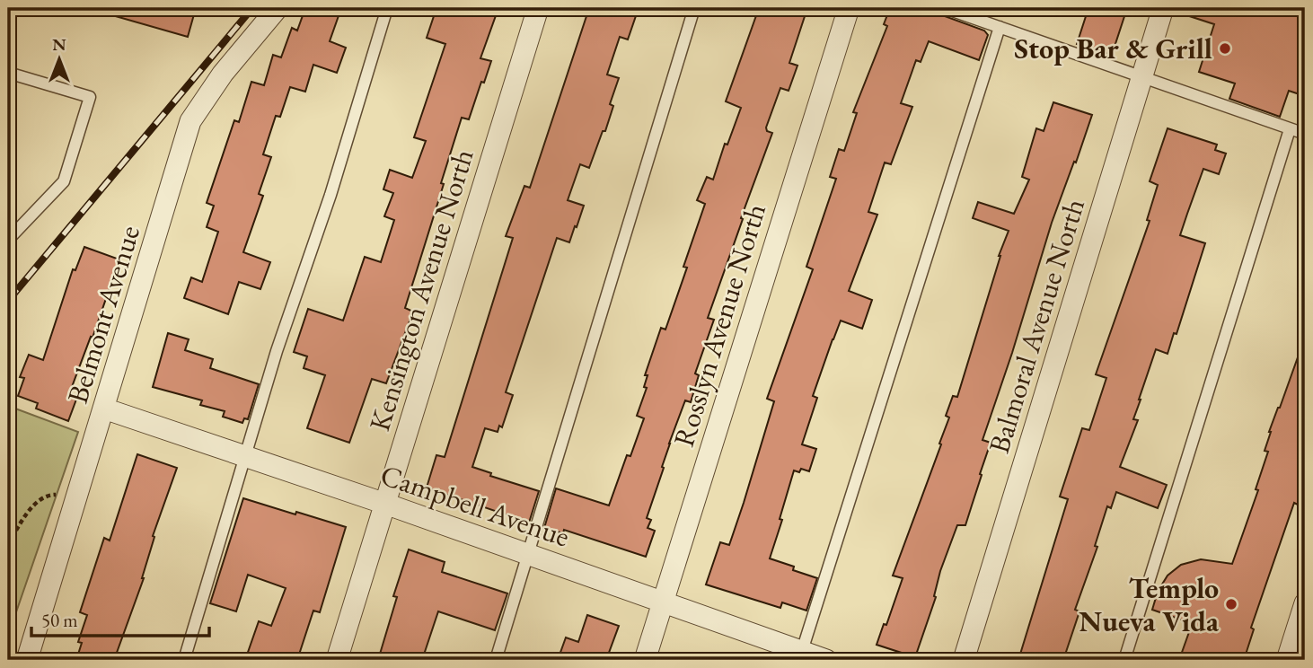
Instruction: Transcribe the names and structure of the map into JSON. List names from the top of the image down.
{
  "streets": {
    "street": [
      "Kensington Avenue North",
      "Belmont Avenue",
      "Rosslyn Avenue North",
      "Balmoral Avenue North",
      "Campbell Avenue"
    ]
  },
  "crossings": [
    ["Kensington Avenue North", "Campbell Avenue"],
    ["Belmont Avenue", "Campbell Avenue"],
    ["Rosslyn Avenue North", "Campbell Avenue"]
  ],
  "places": ["Stop Bar & Grill", "Templo Nueva Vida"],
  "scale_bar": "50 m",
  "north": "top"
}
